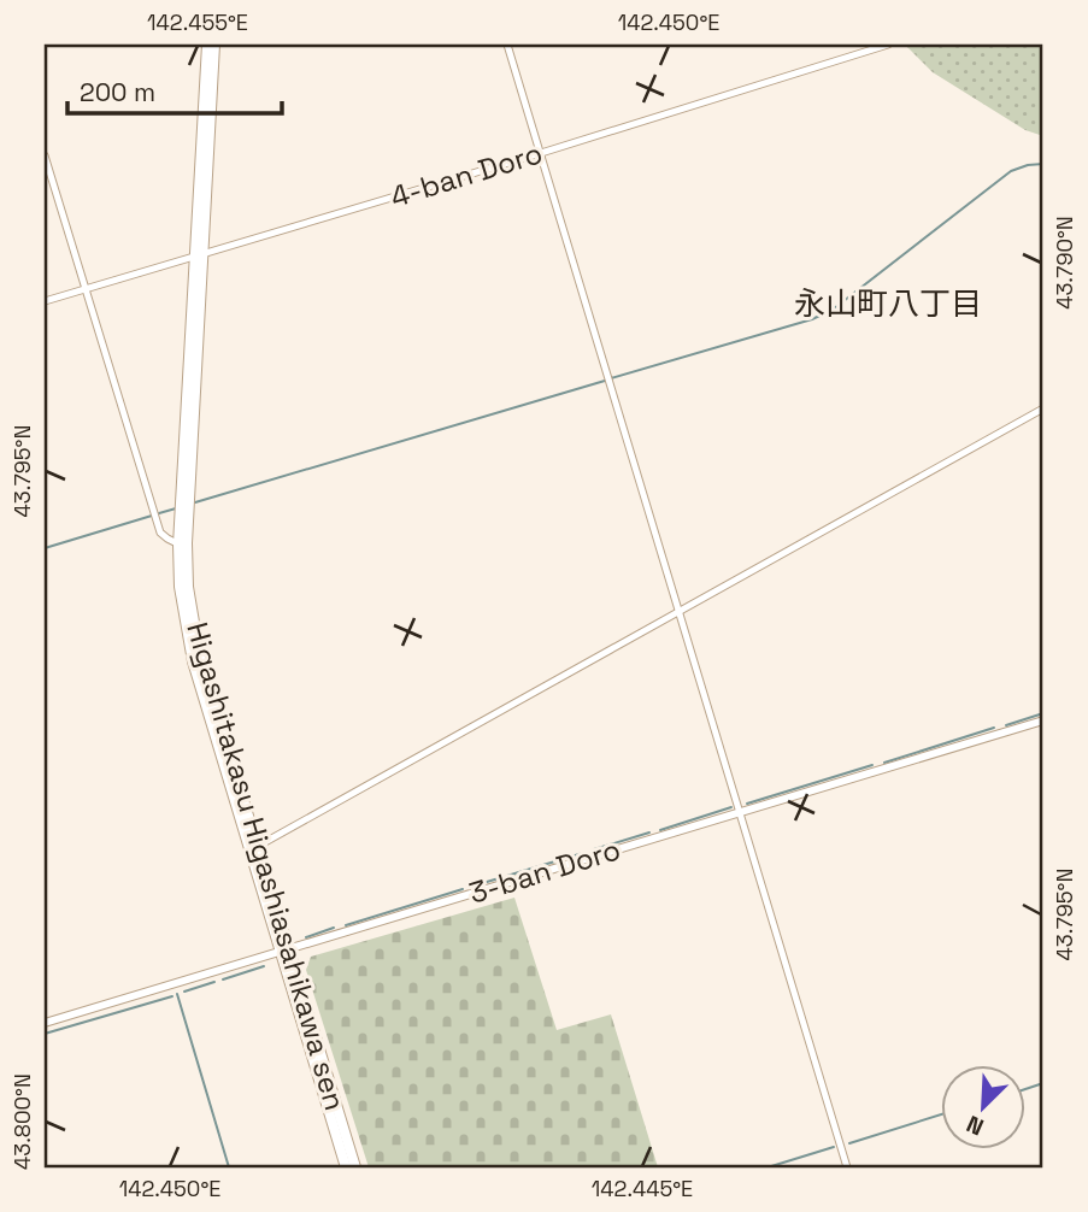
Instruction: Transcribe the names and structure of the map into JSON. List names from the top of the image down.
{
  "streets": {
    "main road": ["Higashitakasu Higashiasahikawa sen"],
    "street": ["4-ban Doro", "3-ban Doro"]
  },
  "crossings": [
    ["4-ban Doro", "Higashitakasu Higashiasahikawa sen"],
    ["Higashitakasu Higashiasahikawa sen", "3-ban Doro"]
  ],
  "districts": ["永山町八丁目"],
  "scale_bar": "200 m",
  "north": "bottom left",
  "coordinates": [
    "142.455°E",
    "142.450°E",
    "43.790°N",
    "43.795°N",
    "43.800°N",
    "142.445°E"
  ]
}
